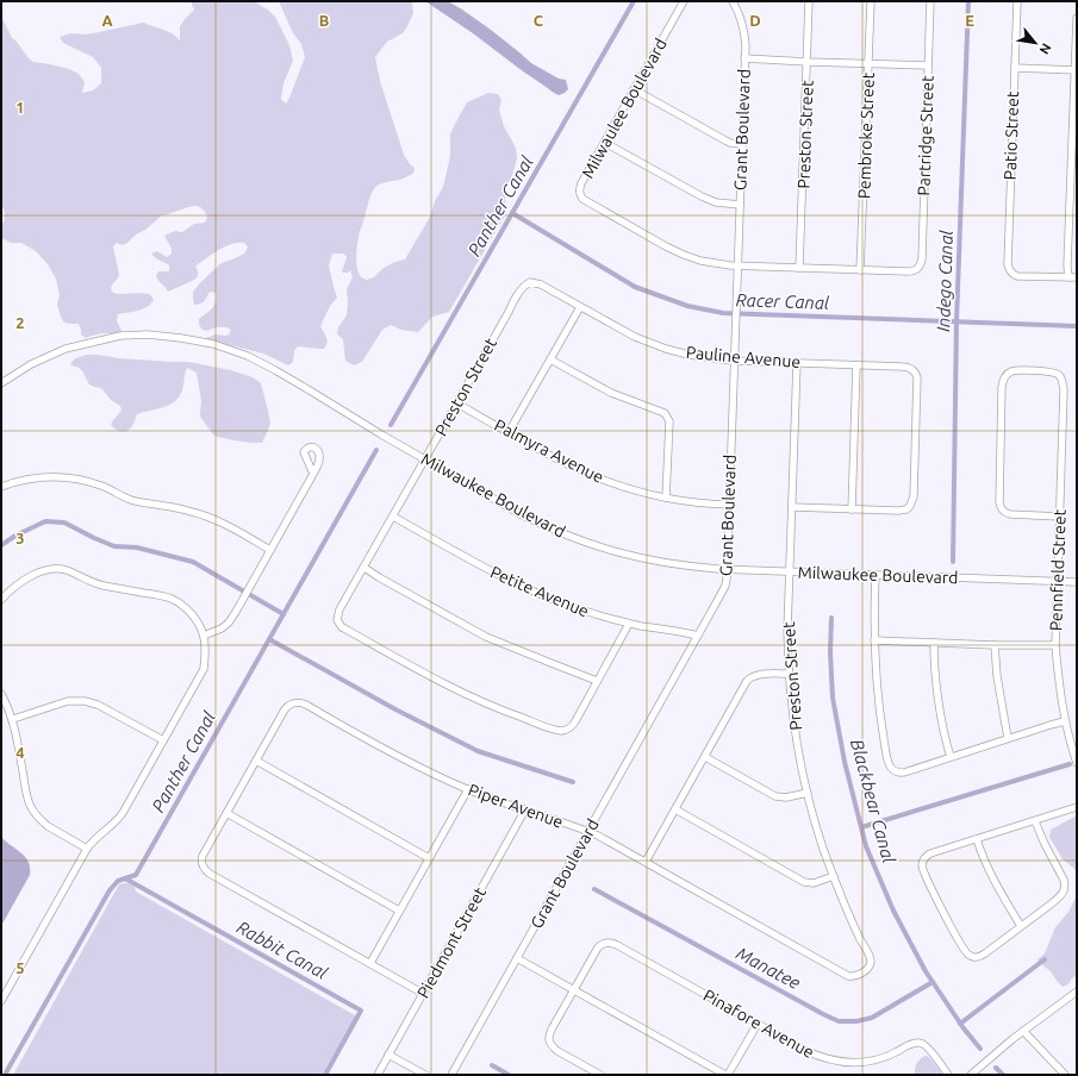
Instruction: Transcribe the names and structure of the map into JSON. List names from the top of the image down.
{
  "streets": {
    "street": [
      "Milwaulee Boulevard",
      "Grant Boulevard",
      "Preston Street",
      "Pembroke Street",
      "Partridge Street",
      "Patio Street",
      "Pauline Avenue",
      "Palmyra Avenue",
      "Milwaukee Boulevard",
      "Pennfield Street",
      "Petite Avenue",
      "Piper Avenue",
      "Piedmont Street",
      "Pinafore Avenue"
    ]
  },
  "crossings": [
    ["Milwaulee Boulevard", "Grant Boulevard"],
    ["Milwaulee Boulevard", "Preston Street"],
    ["Milwaulee Boulevard", "Pembroke Street"],
    ["Milwaulee Boulevard", "Partridge Street"],
    ["Grant Boulevard", "Pauline Avenue"],
    ["Grant Boulevard", "Palmyra Avenue"],
    ["Grant Boulevard", "Milwaukee Boulevard"],
    ["Grant Boulevard", "Petite Avenue"],
    ["Grant Boulevard", "Piper Avenue"],
    ["Preston Street", "Pauline Avenue"],
    ["Preston Street", "Palmyra Avenue"],
    ["Preston Street", "Milwaukee Boulevard"],
    ["Preston Street", "Petite Avenue"],
    ["Preston Street", "Piper Avenue"],
    ["Milwaukee Boulevard", "Pennfield Street"],
    ["Piper Avenue", "Piedmont Street"]
  ],
  "water": [
    "Panther Canal",
    "Indego Canal",
    "Racer Canal",
    "Blackbear Canal",
    "Rabbit Canal",
    "Manatee"
  ],
  "north": "bottom right",
  "grid": {
    "columns": [
      "A",
      "B",
      "C",
      "D",
      "E"
    ],
    "rows": [
      "1",
      "2",
      "3",
      "4",
      "5"
    ]
  }
}
